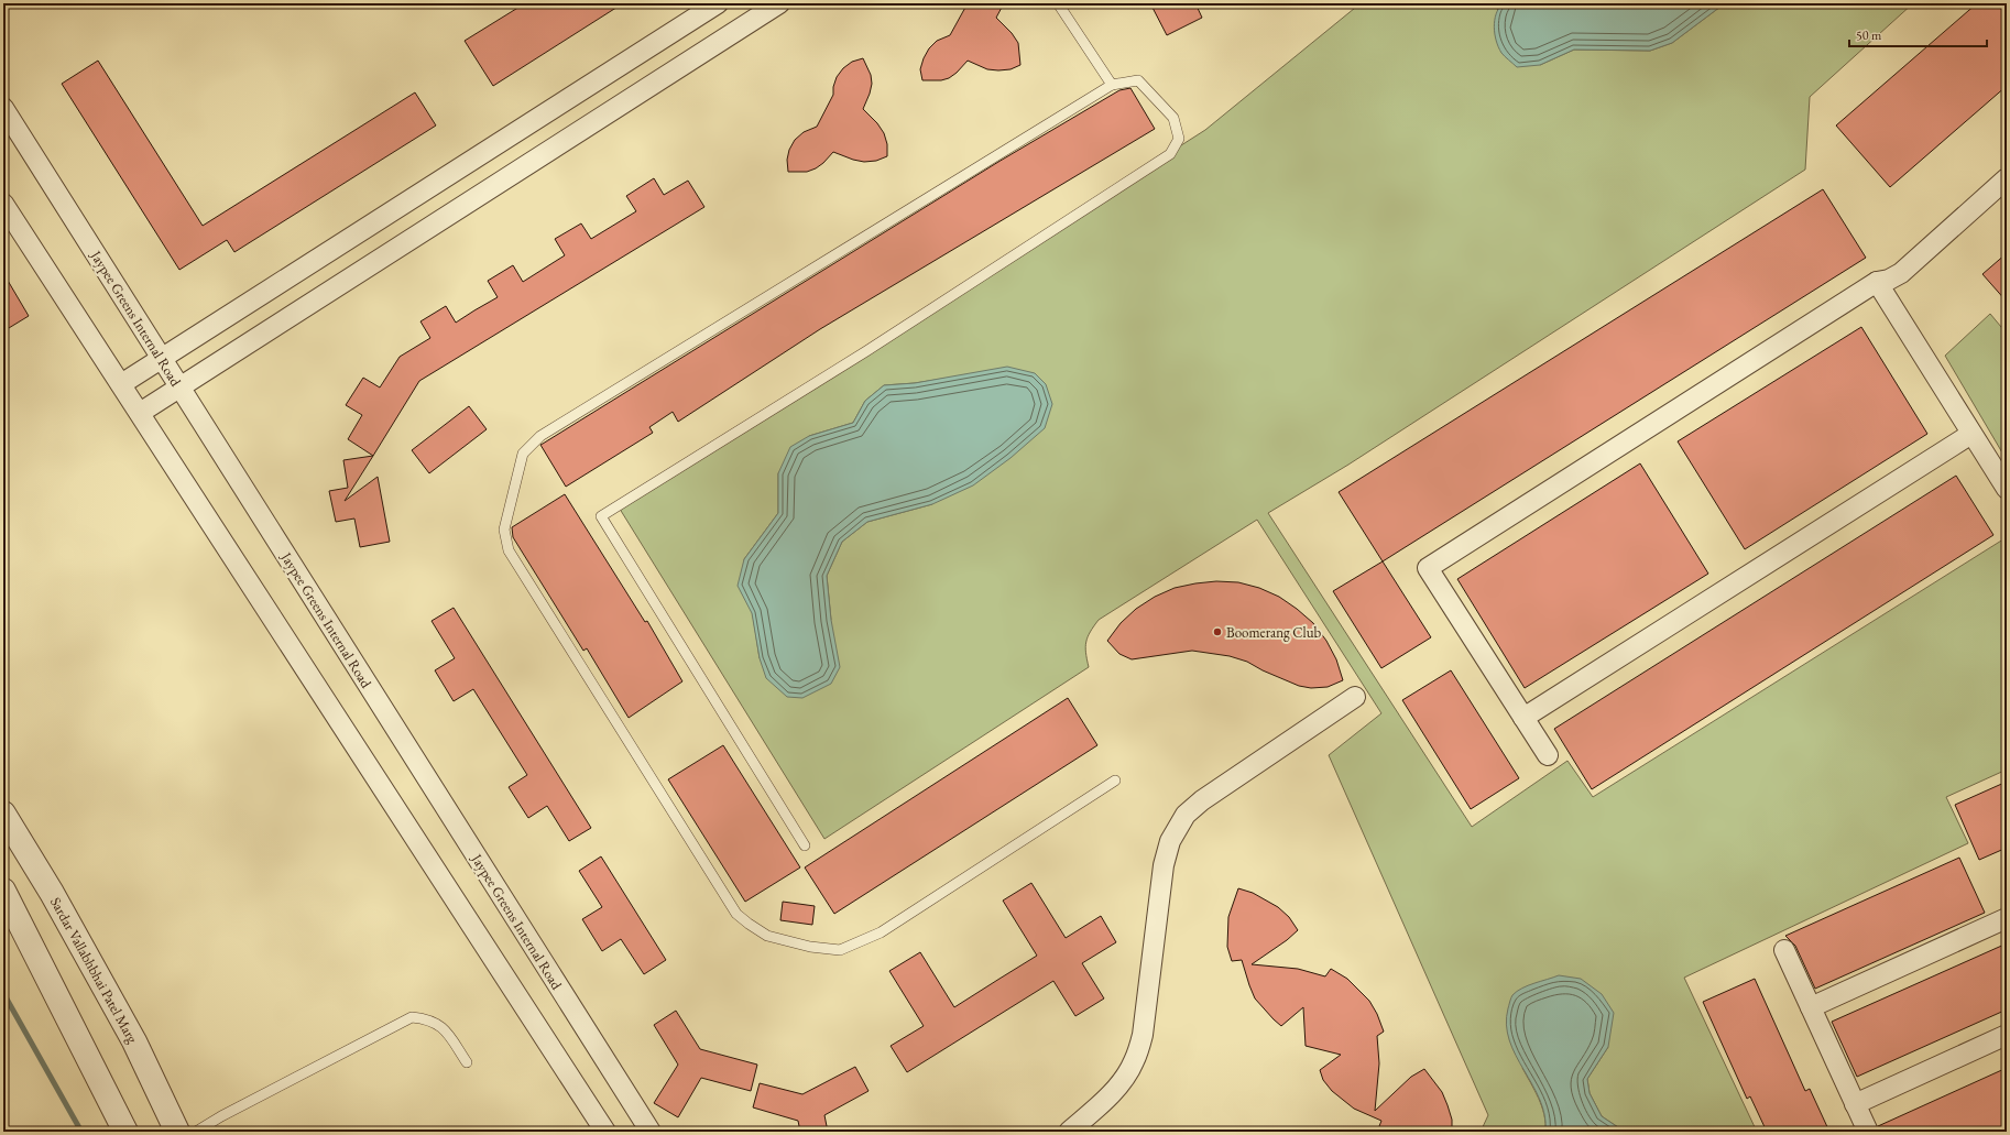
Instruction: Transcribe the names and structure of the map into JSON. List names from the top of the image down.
{
  "streets": {
    "street": ["Jaypee Greens Internal Road", "Sardar Vallabhbhai Patel Marg"]
  },
  "places": ["Boomerang Club"],
  "scale_bar": "50 m"
}
